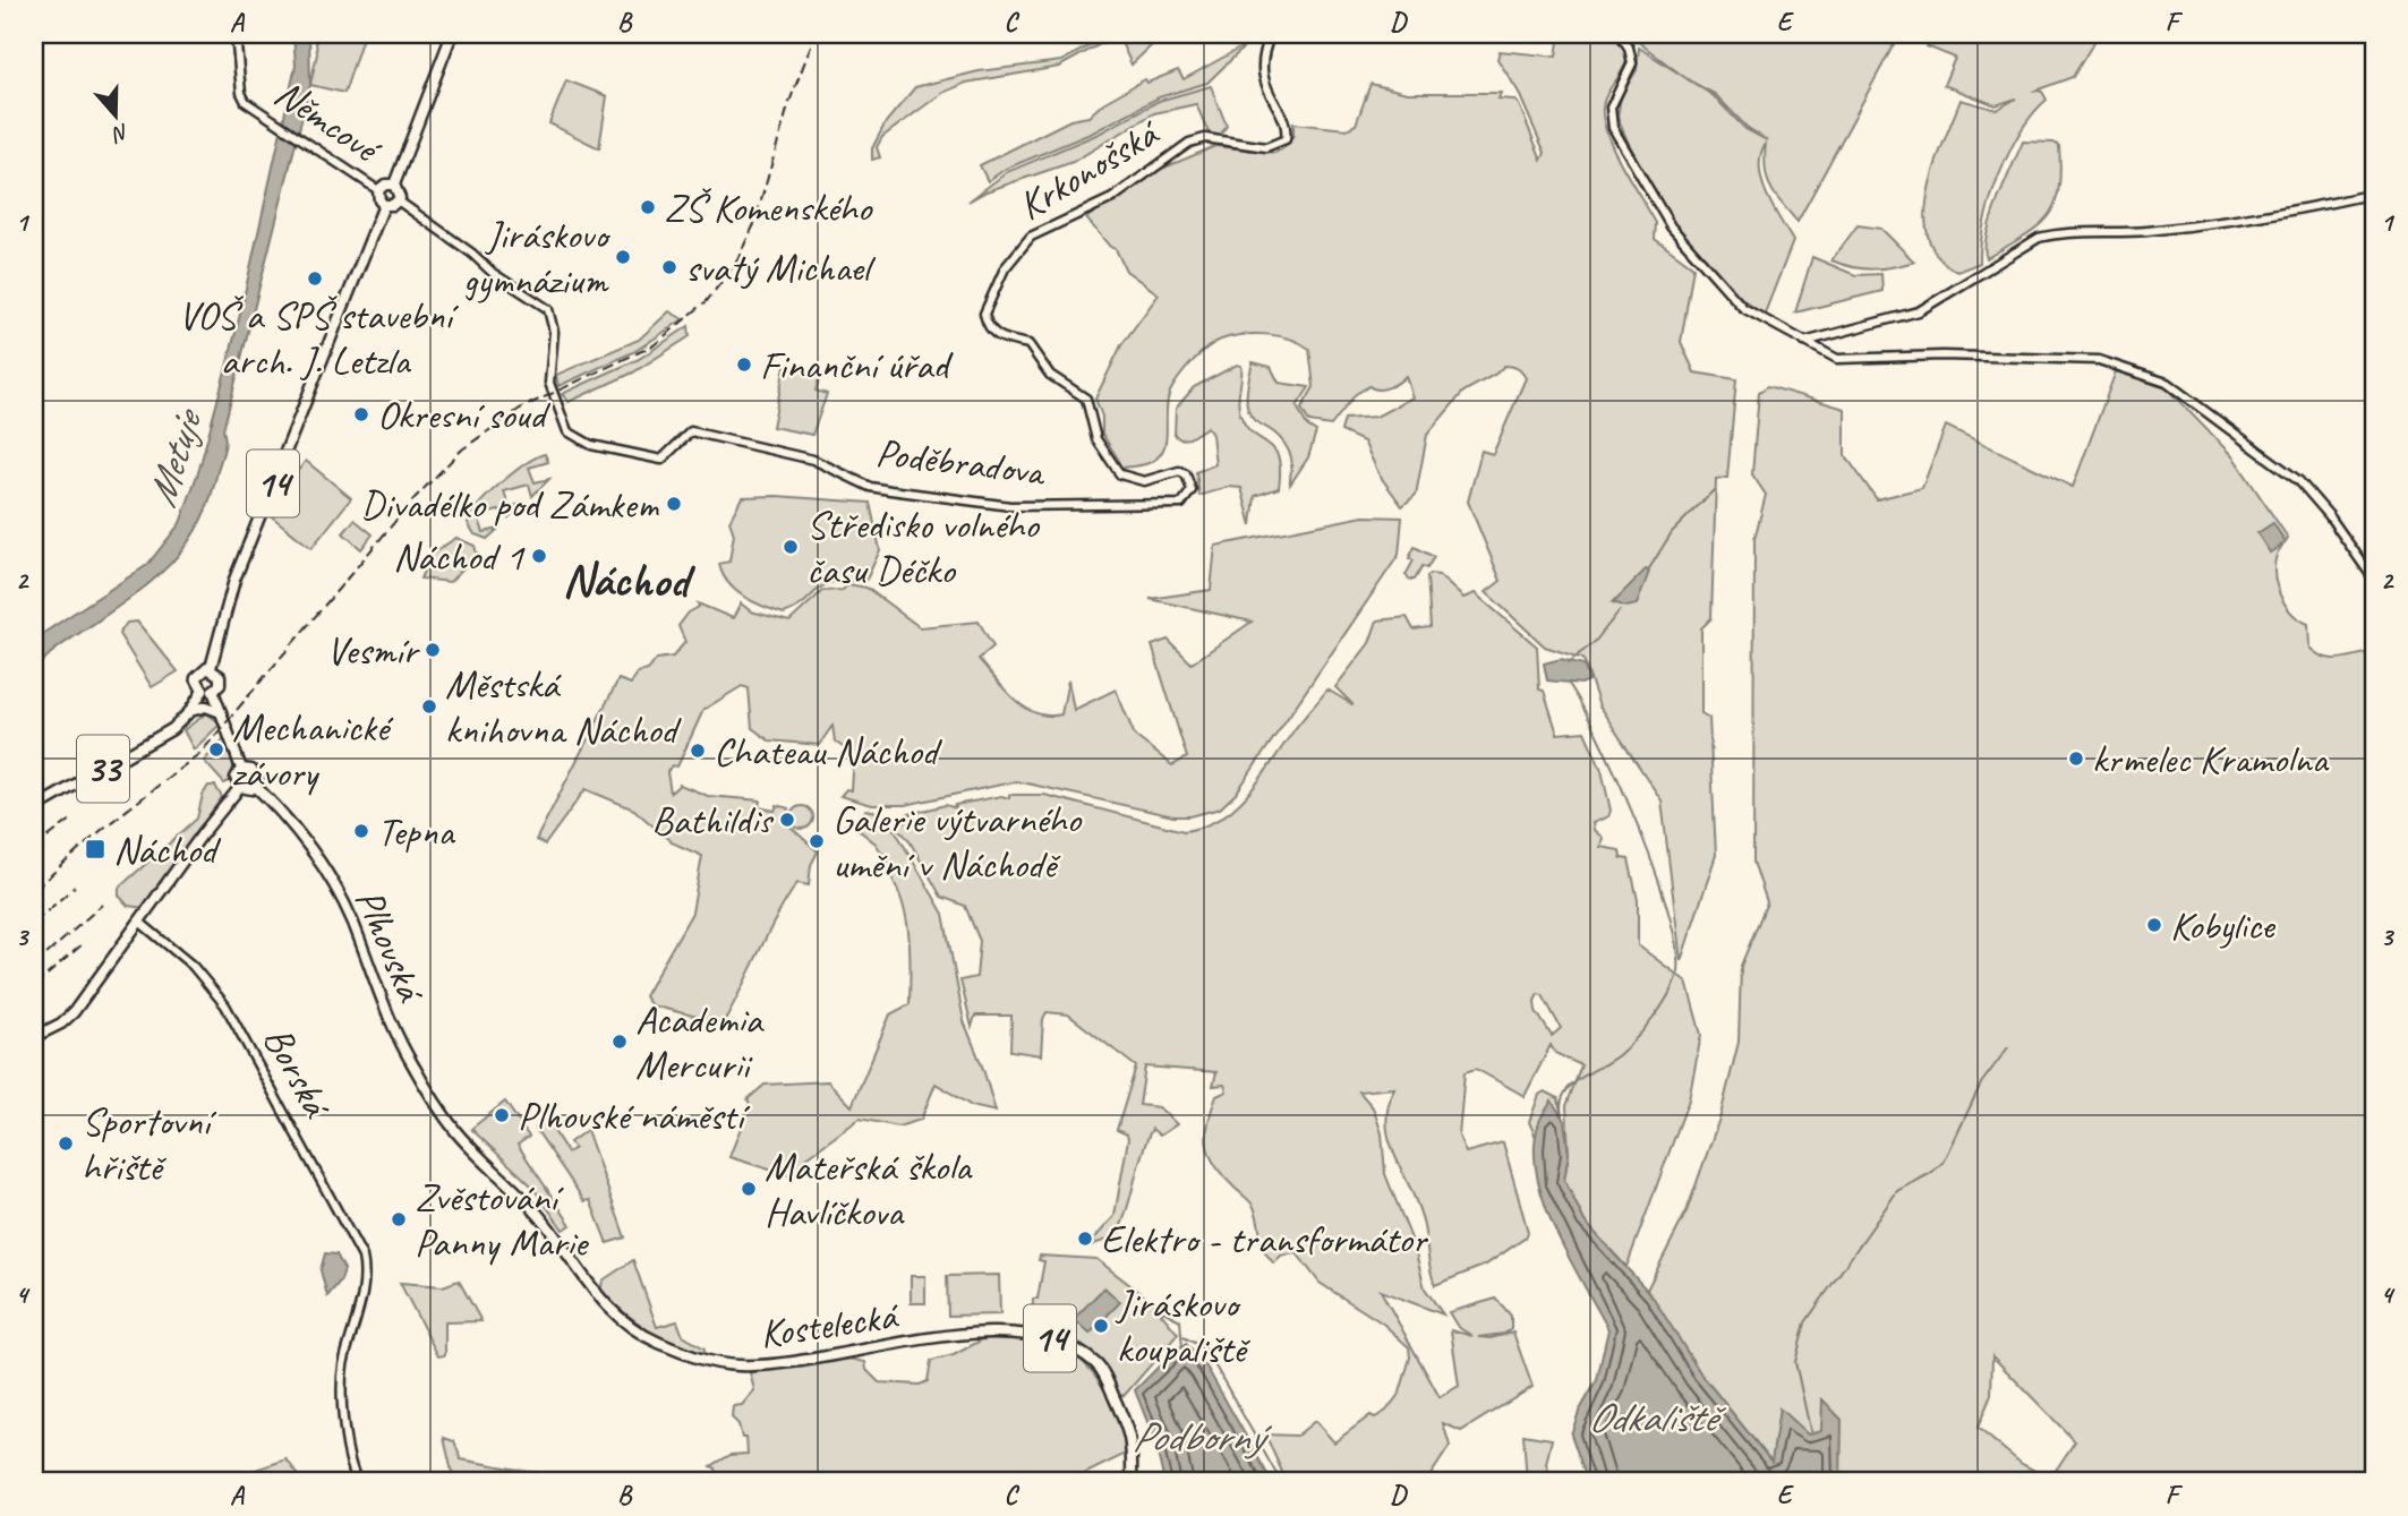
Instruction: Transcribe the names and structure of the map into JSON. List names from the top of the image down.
{
  "streets": {
    "main road": [
      "14",
      "33",
      "Plhovská",
      "Kostelecká"
    ],
    "street": [
      "Němcové",
      "Krkonošská",
      "Poděbradova",
      "Borská"
    ]
  },
  "crossings": [
    ["Němcové", "Poděbradova"],
    ["Němcové", "14"],
    ["Krkonošská", "Poděbradova"],
    ["14", "33"],
    ["14", "Plhovská"],
    ["Plhovská", "Kostelecká"]
  ],
  "districts": ["Náchod"],
  "water": ["Metuje", "Odkaliště", "Podborný"],
  "places": {
    "other": [
      "ZŠ Komenského",
      "Jiráskovo gymnázium",
      "svatý Michael",
      "VOŠ a SPŠ stavební arch. J. Letzla",
      "Finanční úřad",
      "Okresní soud",
      "Divadélko pod Zámkem",
      "Středisko volného času Déčko",
      "Náchod 1",
      "Vesmír",
      "Městská knihovna Náchod",
      "Mechanické závory",
      "Chateau Náchod",
      "krmelec Kramolna",
      "Bathildis",
      "Tepna",
      "Galerie výtvarného umění v Náchodě",
      "Kobylice",
      "Academia Mercurii",
      "Plhovské náměstí",
      "Sportovní hřiště",
      "Mateřská škola Havlíčkova",
      "Zvěstování Panny Marie",
      "Elektro - transformátor",
      "Jiráskovo koupaliště"
    ],
    "transit": ["Náchod"]
  },
  "north": "bottom",
  "grid": {
    "columns": [
      "A",
      "B",
      "C",
      "D",
      "E",
      "F"
    ],
    "rows": [
      "1",
      "2",
      "3",
      "4"
    ]
  }
}
